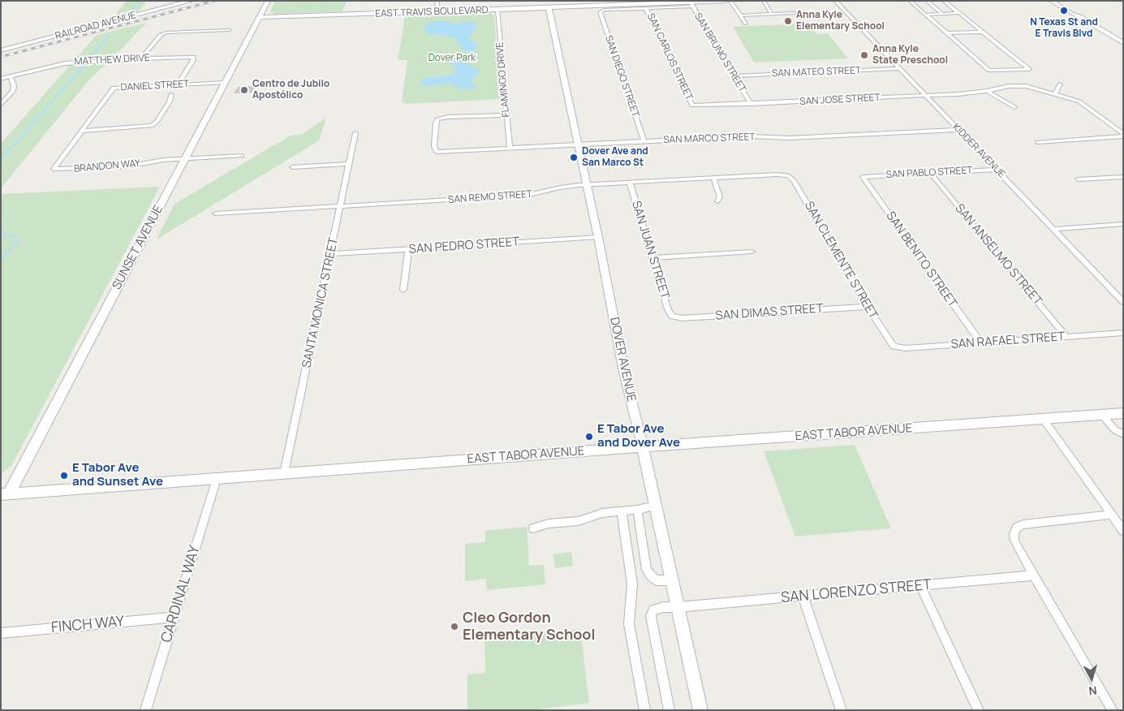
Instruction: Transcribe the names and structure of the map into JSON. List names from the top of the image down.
{
  "streets": {
    "main road": [
      "EAST TRAVIS BOULEVARD",
      "RAILROAD AVENUE",
      "SUNSET AVENUE",
      "DOVER AVENUE",
      "EAST TABOR AVENUE"
    ],
    "street": [
      "SAN BRUNO STREET",
      "SAN CARLOS STREET",
      "MATTHEW DRIVE",
      "SAN MATEO STREET",
      "SAN DIEGO STREET",
      "FLAMINGO DRIVE",
      "DANIEL STREET",
      "SAN JOSE STREET",
      "SAN MARCO STREET",
      "KIDDER AVENUE",
      "BRANDON WAY",
      "SAN PABLO STREET",
      "SAN REMO STREET",
      "SAN PEDRO STREET",
      "SAN JUAN STREET",
      "SAN ANSELMO STREET",
      "SAN BENITO STREET",
      "SAN CLEMENTE STREET",
      "SANTA MONICA STREET",
      "SAN DIMAS STREET",
      "SAN RAFAEL STREET",
      "SAN LORENZO STREET",
      "CARDINAL WAY",
      "FINCH WAY"
    ]
  },
  "crossings": [
    ["EAST TRAVIS BOULEVARD", "SAN BRUNO STREET"],
    ["EAST TRAVIS BOULEVARD", "SAN CARLOS STREET"],
    ["EAST TRAVIS BOULEVARD", "SAN DIEGO STREET"],
    ["EAST TRAVIS BOULEVARD", "FLAMINGO DRIVE"],
    ["EAST TRAVIS BOULEVARD", "SUNSET AVENUE"],
    ["EAST TRAVIS BOULEVARD", "DOVER AVENUE"],
    ["SAN BRUNO STREET", "SAN MATEO STREET"],
    ["SAN BRUNO STREET", "SAN JOSE STREET"],
    ["SAN CARLOS STREET", "SAN JOSE STREET"],
    ["MATTHEW DRIVE", "DANIEL STREET"],
    ["SAN MATEO STREET", "KIDDER AVENUE"],
    ["SAN DIEGO STREET", "SAN MARCO STREET"],
    ["FLAMINGO DRIVE", "SAN MARCO STREET"],
    ["DANIEL STREET", "BRANDON WAY"],
    ["DANIEL STREET", "SUNSET AVENUE"],
    ["SAN JOSE STREET", "KIDDER AVENUE"],
    ["SAN MARCO STREET", "KIDDER AVENUE"],
    ["SAN MARCO STREET", "DOVER AVENUE"],
    ["KIDDER AVENUE", "SAN PABLO STREET"],
    ["BRANDON WAY", "SUNSET AVENUE"],
    ["SAN PABLO STREET", "SAN ANSELMO STREET"],
    ["SAN PABLO STREET", "SAN BENITO STREET"],
    ["SAN REMO STREET", "SAN JUAN STREET"],
    ["SAN REMO STREET", "SAN CLEMENTE STREET"],
    ["SAN REMO STREET", "SANTA MONICA STREET"],
    ["SAN REMO STREET", "DOVER AVENUE"],
    ["SAN PEDRO STREET", "SANTA MONICA STREET"],
    ["SAN PEDRO STREET", "DOVER AVENUE"],
    ["SUNSET AVENUE", "EAST TABOR AVENUE"],
    ["SAN JUAN STREET", "SAN DIMAS STREET"],
    ["SAN ANSELMO STREET", "SAN RAFAEL STREET"],
    ["SAN BENITO STREET", "SAN RAFAEL STREET"],
    ["SAN CLEMENTE STREET", "SAN DIMAS STREET"],
    ["SAN CLEMENTE STREET", "SAN RAFAEL STREET"],
    ["SANTA MONICA STREET", "EAST TABOR AVENUE"],
    ["DOVER AVENUE", "EAST TABOR AVENUE"],
    ["DOVER AVENUE", "SAN LORENZO STREET"],
    ["EAST TABOR AVENUE", "CARDINAL WAY"],
    ["CARDINAL WAY", "FINCH WAY"]
  ],
  "parks": ["Dover Park"],
  "places": [
    "N Texas St and E Travis Blvd",
    "Anna Kyle Elementary School",
    "Anna Kyle State Preschool",
    "Centro de Jubilo Apostólico",
    "Dover Ave and San Marco St",
    "E Tabor Ave and Dover Ave",
    "E Tabor Ave and Sunset Ave",
    "Cleo Gordon Elementary School"
  ],
  "north": "bottom"
}
